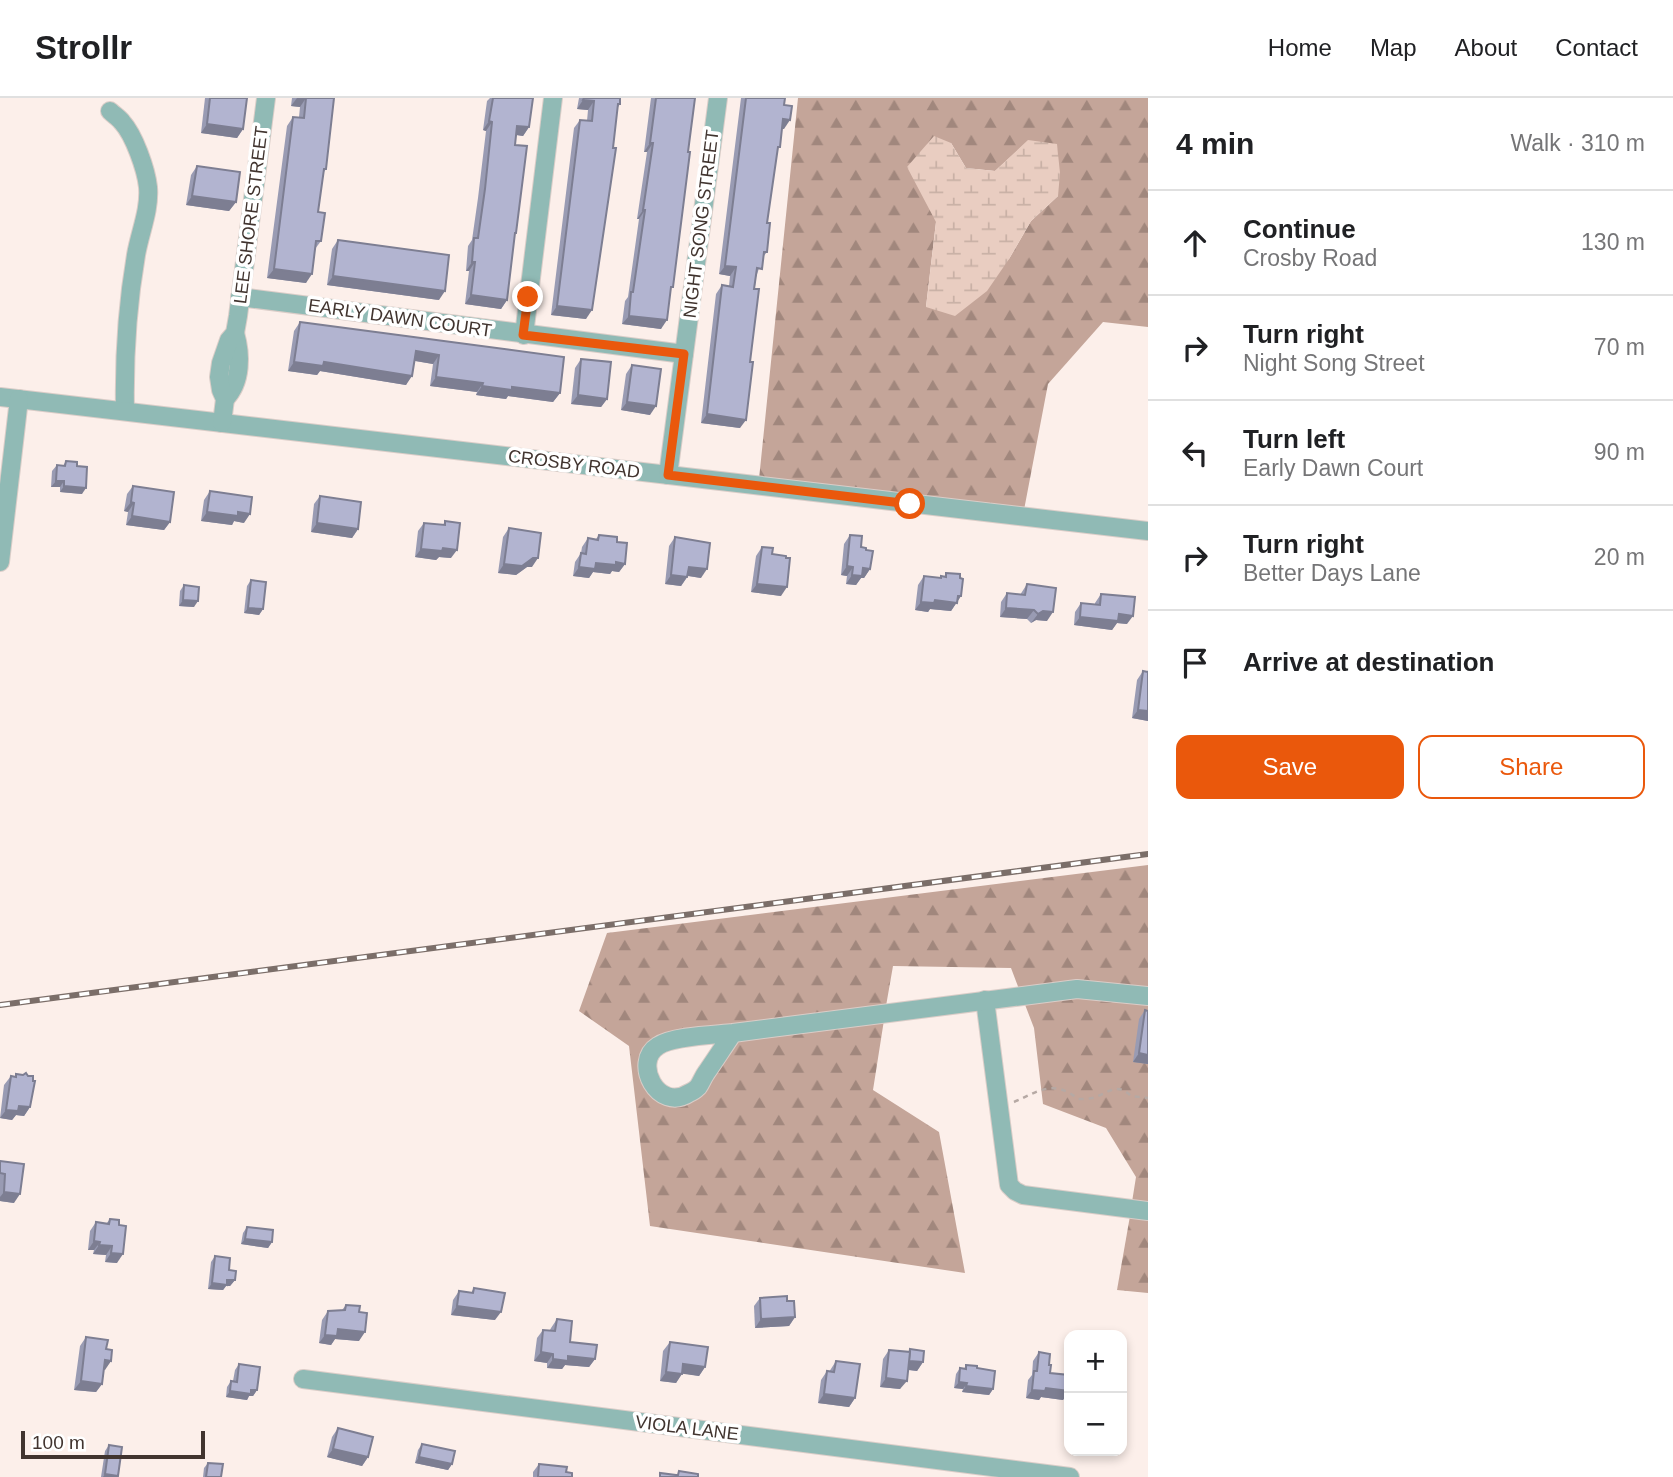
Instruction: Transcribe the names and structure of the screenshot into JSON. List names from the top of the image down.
{
  "streets": {
    "street": [
      "LEE SHORE STREET",
      "NIGHT SONG STREET",
      "EARLY DAWN COURT",
      "CROSBY ROAD",
      "VIOLA LANE"
    ]
  },
  "crossings": [
    ["LEE SHORE STREET", "EARLY DAWN COURT"],
    ["LEE SHORE STREET", "CROSBY ROAD"],
    ["NIGHT SONG STREET", "EARLY DAWN COURT"],
    ["NIGHT SONG STREET", "CROSBY ROAD"]
  ],
  "scale_bar": "100 m",
  "page": {
    "header": "Strollr",
    "nav": [
      "Home",
      "Map",
      "About",
      "Contact"
    ],
    "heading": ["4 min", "Walk · 310 m"],
    "list": [
      ["Continue", "Crosby Road", "130 m"],
      ["Turn right", "Night Song Street", "70 m"],
      ["Turn left", "Early Dawn Court", "90 m"],
      ["Turn right", "Better Days Lane", "20 m"],
      "Arrive at destination"
    ],
    "buttons": ["Save", "Share"],
    "map_buttons": ["+", "−"],
    "scale": "100 m"
  }
}
